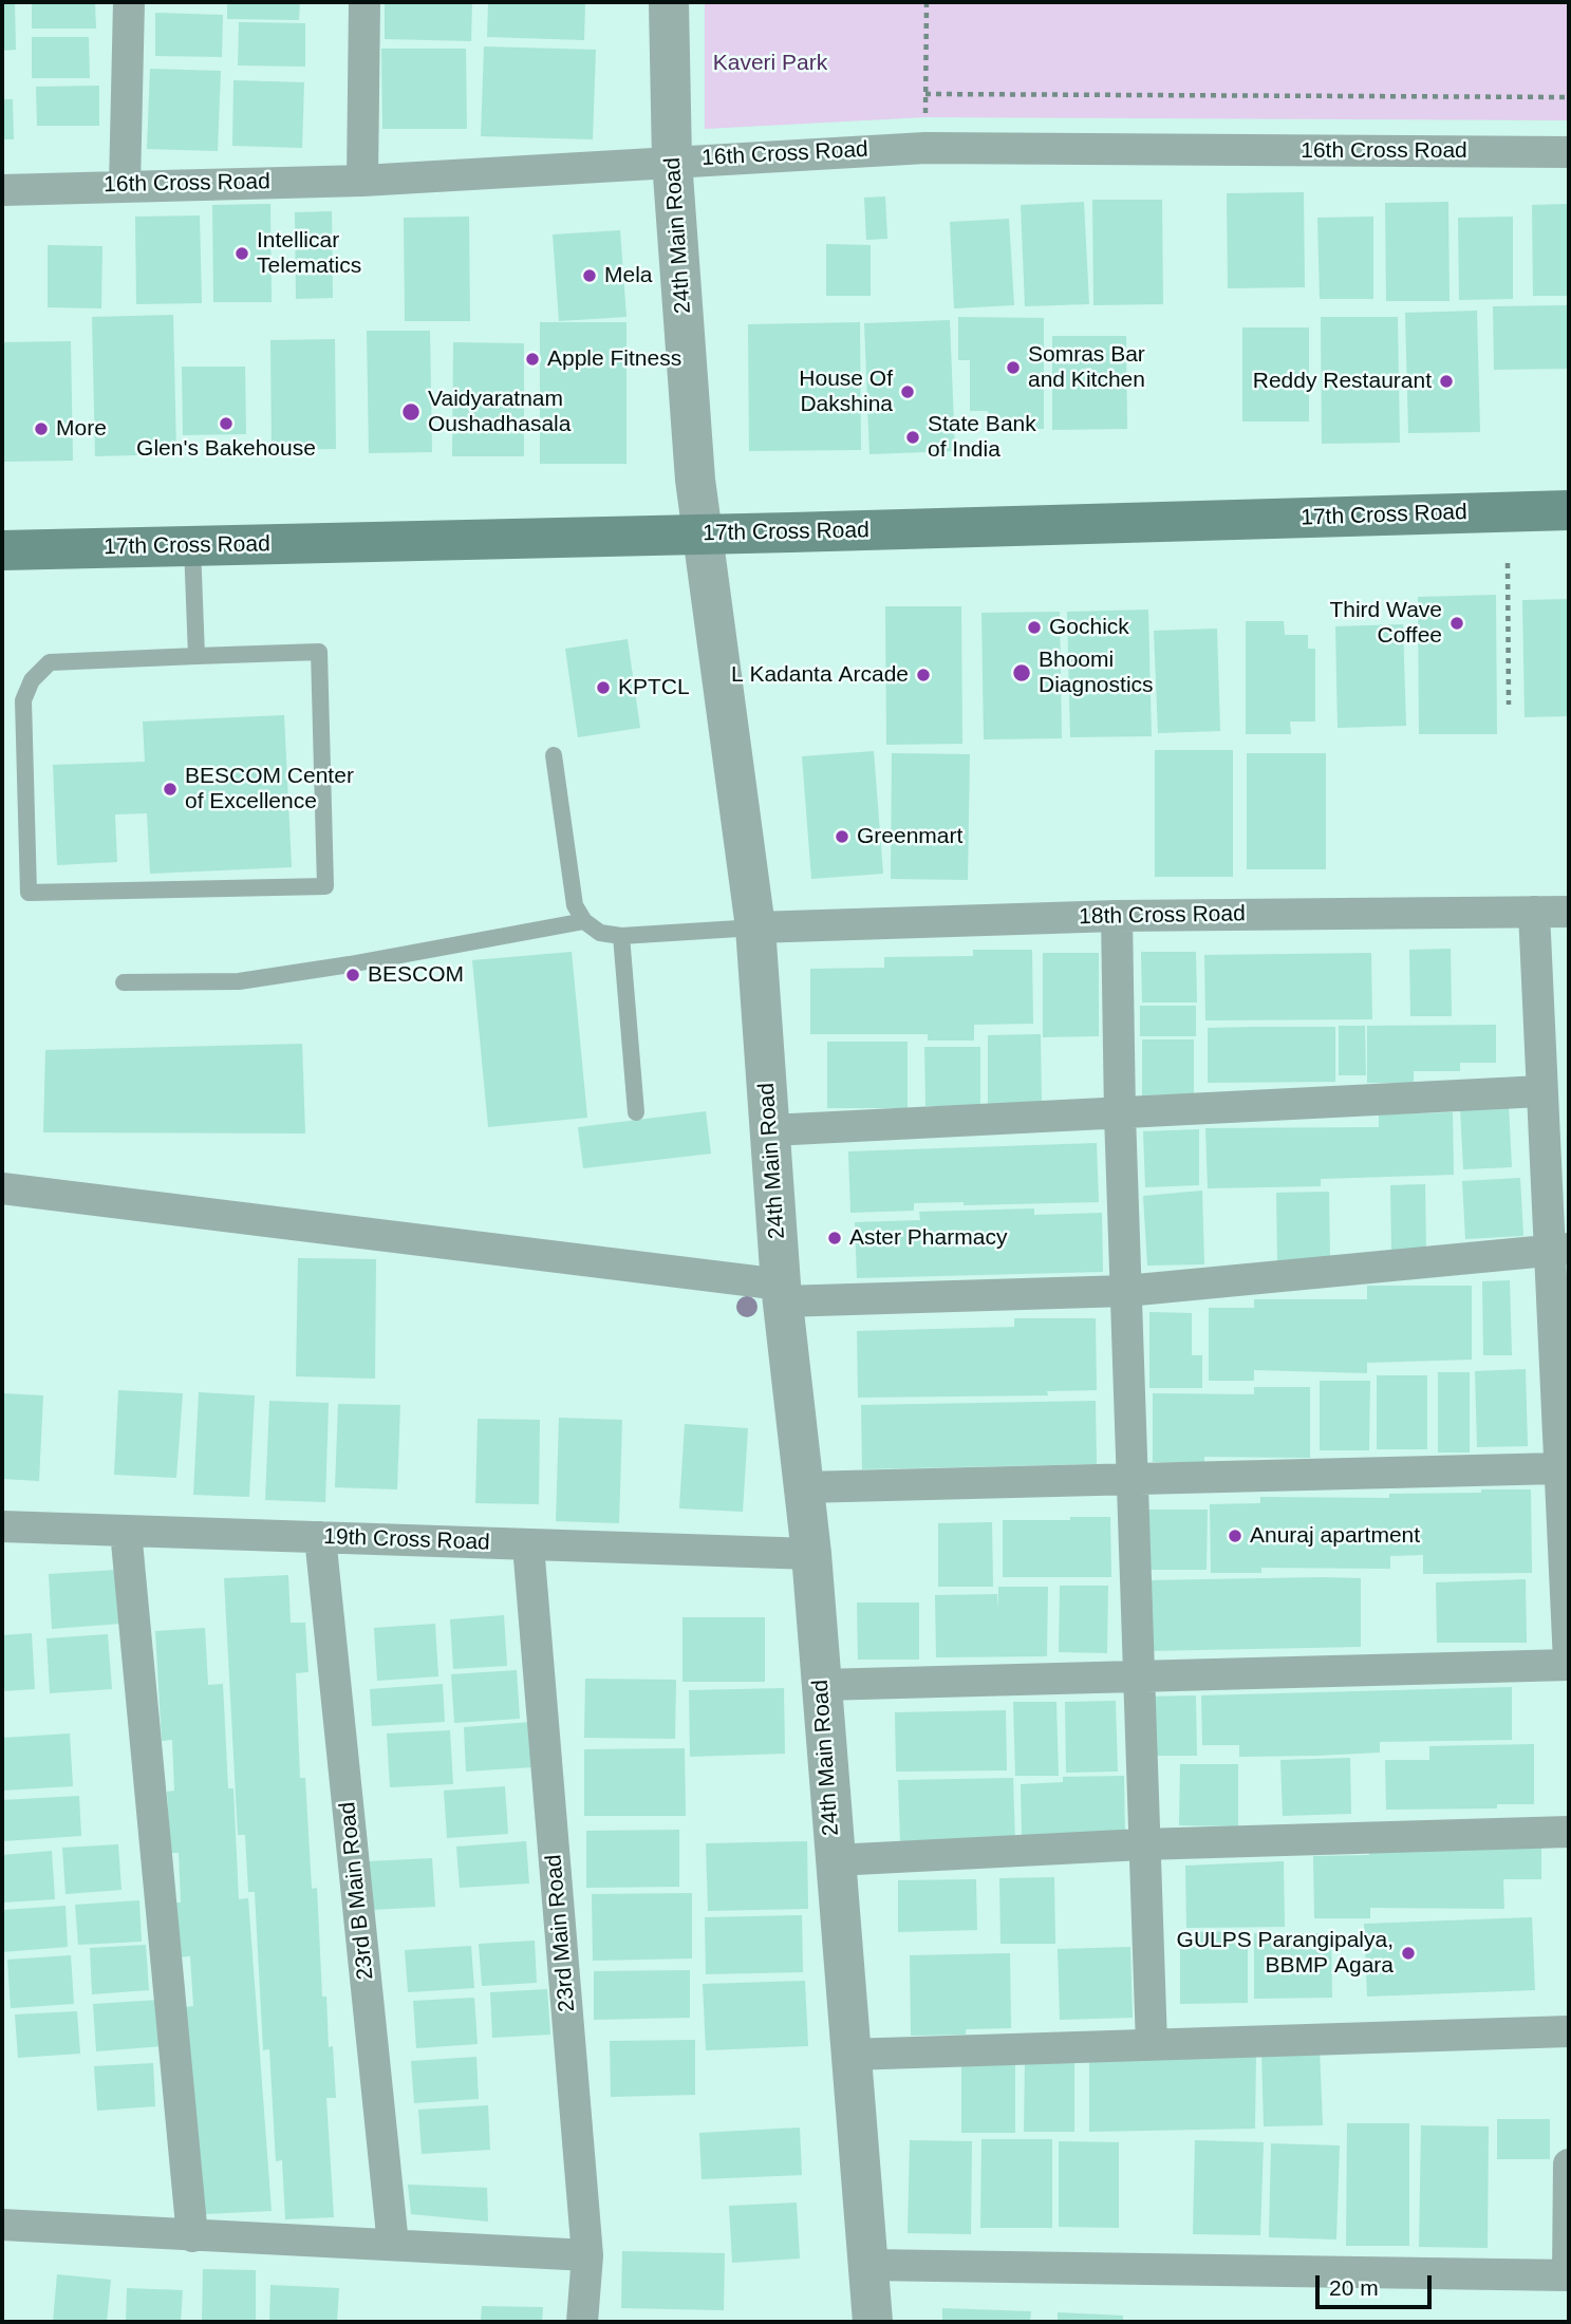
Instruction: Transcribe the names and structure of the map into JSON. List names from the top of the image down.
{
  "streets": {
    "main road": ["17th Cross Road"],
    "street": [
      "16th Cross Road",
      "24th Main Road",
      "18th Cross Road",
      "19th Cross Road",
      "23rd B Main Road",
      "23rd Main Road"
    ]
  },
  "crossings": [
    ["16th Cross Road", "24th Main Road"],
    ["24th Main Road", "17th Cross Road"],
    ["24th Main Road", "18th Cross Road"],
    ["24th Main Road", "19th Cross Road"],
    ["19th Cross Road", "23rd B Main Road"],
    ["19th Cross Road", "23rd Main Road"]
  ],
  "parks": ["Kaveri Park"],
  "places": [
    "Intellicar Telematics",
    "Mela",
    "Apple Fitness",
    "Somras Bar and Kitchen",
    "Reddy Restaurant",
    "House Of Dakshina",
    "Vaidyaratnam Oushadhasala",
    "Glen's Bakehouse",
    "More",
    "State Bank of India",
    "Third Wave Coffee",
    "Gochick",
    "Bhoomi Diagnostics",
    "L Kadanta Arcade",
    "KPTCL",
    "BESCOM Center of Excellence",
    "Greenmart",
    "BESCOM",
    "Aster Pharmacy",
    "Anuraj apartment",
    "GULPS Parangipalya, BBMP Agara"
  ],
  "scale_bar": "20 m"
}
